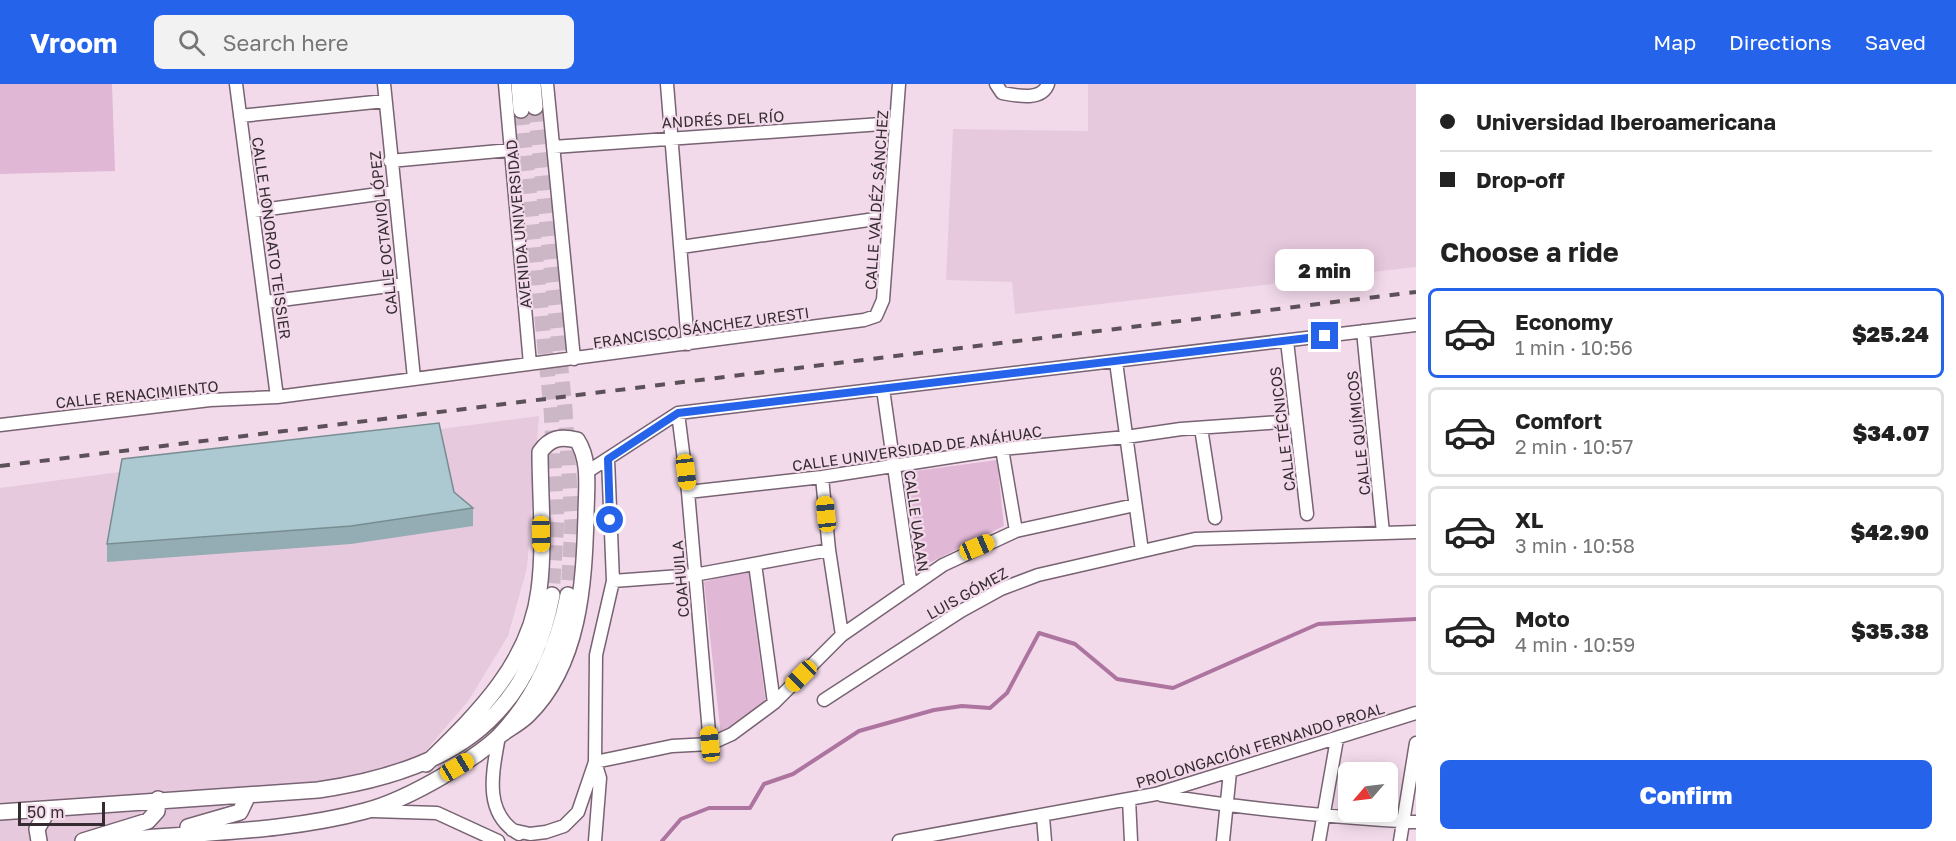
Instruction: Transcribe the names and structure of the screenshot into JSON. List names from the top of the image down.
{
  "streets": {
    "street": [
      "ANDRÉS DEL RÍO",
      "CALLE VALDÉZ SÁNCHEZ",
      "AVENIDA UNIVERSIDAD",
      "CALLE OCTAVIO LÓPEZ",
      "CALLE HONORATO TEISSIER",
      "FRANCISCO SÁNCHEZ URESTI",
      "CALLE RENACIMIENTO",
      "CALLE TÉCNICOS",
      "CALLE QUÍMICOS",
      "CALLE UNIVERSIDAD DE ANÁHUAC",
      "CALLE UAAAN",
      "COAHUILA",
      "LUIS GÓMEZ",
      "PROLONGACIÓN FERNANDO PROAL"
    ]
  },
  "crossings": [
    ["ANDRÉS DEL RÍO", "CALLE VALDÉZ SÁNCHEZ"],
    ["CALLE VALDÉZ SÁNCHEZ", "FRANCISCO SÁNCHEZ URESTI"],
    ["AVENIDA UNIVERSIDAD", "FRANCISCO SÁNCHEZ URESTI"],
    ["CALLE OCTAVIO LÓPEZ", "FRANCISCO SÁNCHEZ URESTI"],
    ["CALLE OCTAVIO LÓPEZ", "CALLE RENACIMIENTO"],
    ["CALLE HONORATO TEISSIER", "CALLE RENACIMIENTO"],
    ["FRANCISCO SÁNCHEZ URESTI", "CALLE RENACIMIENTO"],
    ["CALLE TÉCNICOS", "CALLE UNIVERSIDAD DE ANÁHUAC"],
    ["CALLE QUÍMICOS", "LUIS GÓMEZ"],
    ["CALLE UNIVERSIDAD DE ANÁHUAC", "CALLE UAAAN"],
    ["CALLE UNIVERSIDAD DE ANÁHUAC", "COAHUILA"]
  ],
  "scale_bar": "50 m",
  "north": "bottom left",
  "page": {
    "header": "Vroom",
    "search": "Search here",
    "nav": ["Map", "Directions", "Saved"],
    "banner": ["Universidad Iberoamericana", "Drop-off"],
    "heading": "Choose a ride",
    "bubble": "2 min",
    "list": [
      {
        "name": "Economy",
        "note": "1 min · 10:56",
        "value": "$25.24"
      },
      {
        "name": "Comfort",
        "note": "2 min · 10:57",
        "value": "$34.07"
      },
      {
        "name": "XL",
        "note": "3 min · 10:58",
        "value": "$42.90"
      },
      {
        "name": "Moto",
        "note": "4 min · 10:59",
        "value": "$35.38"
      }
    ],
    "buttons": "Confirm",
    "scale": "50 m"
  }
}
